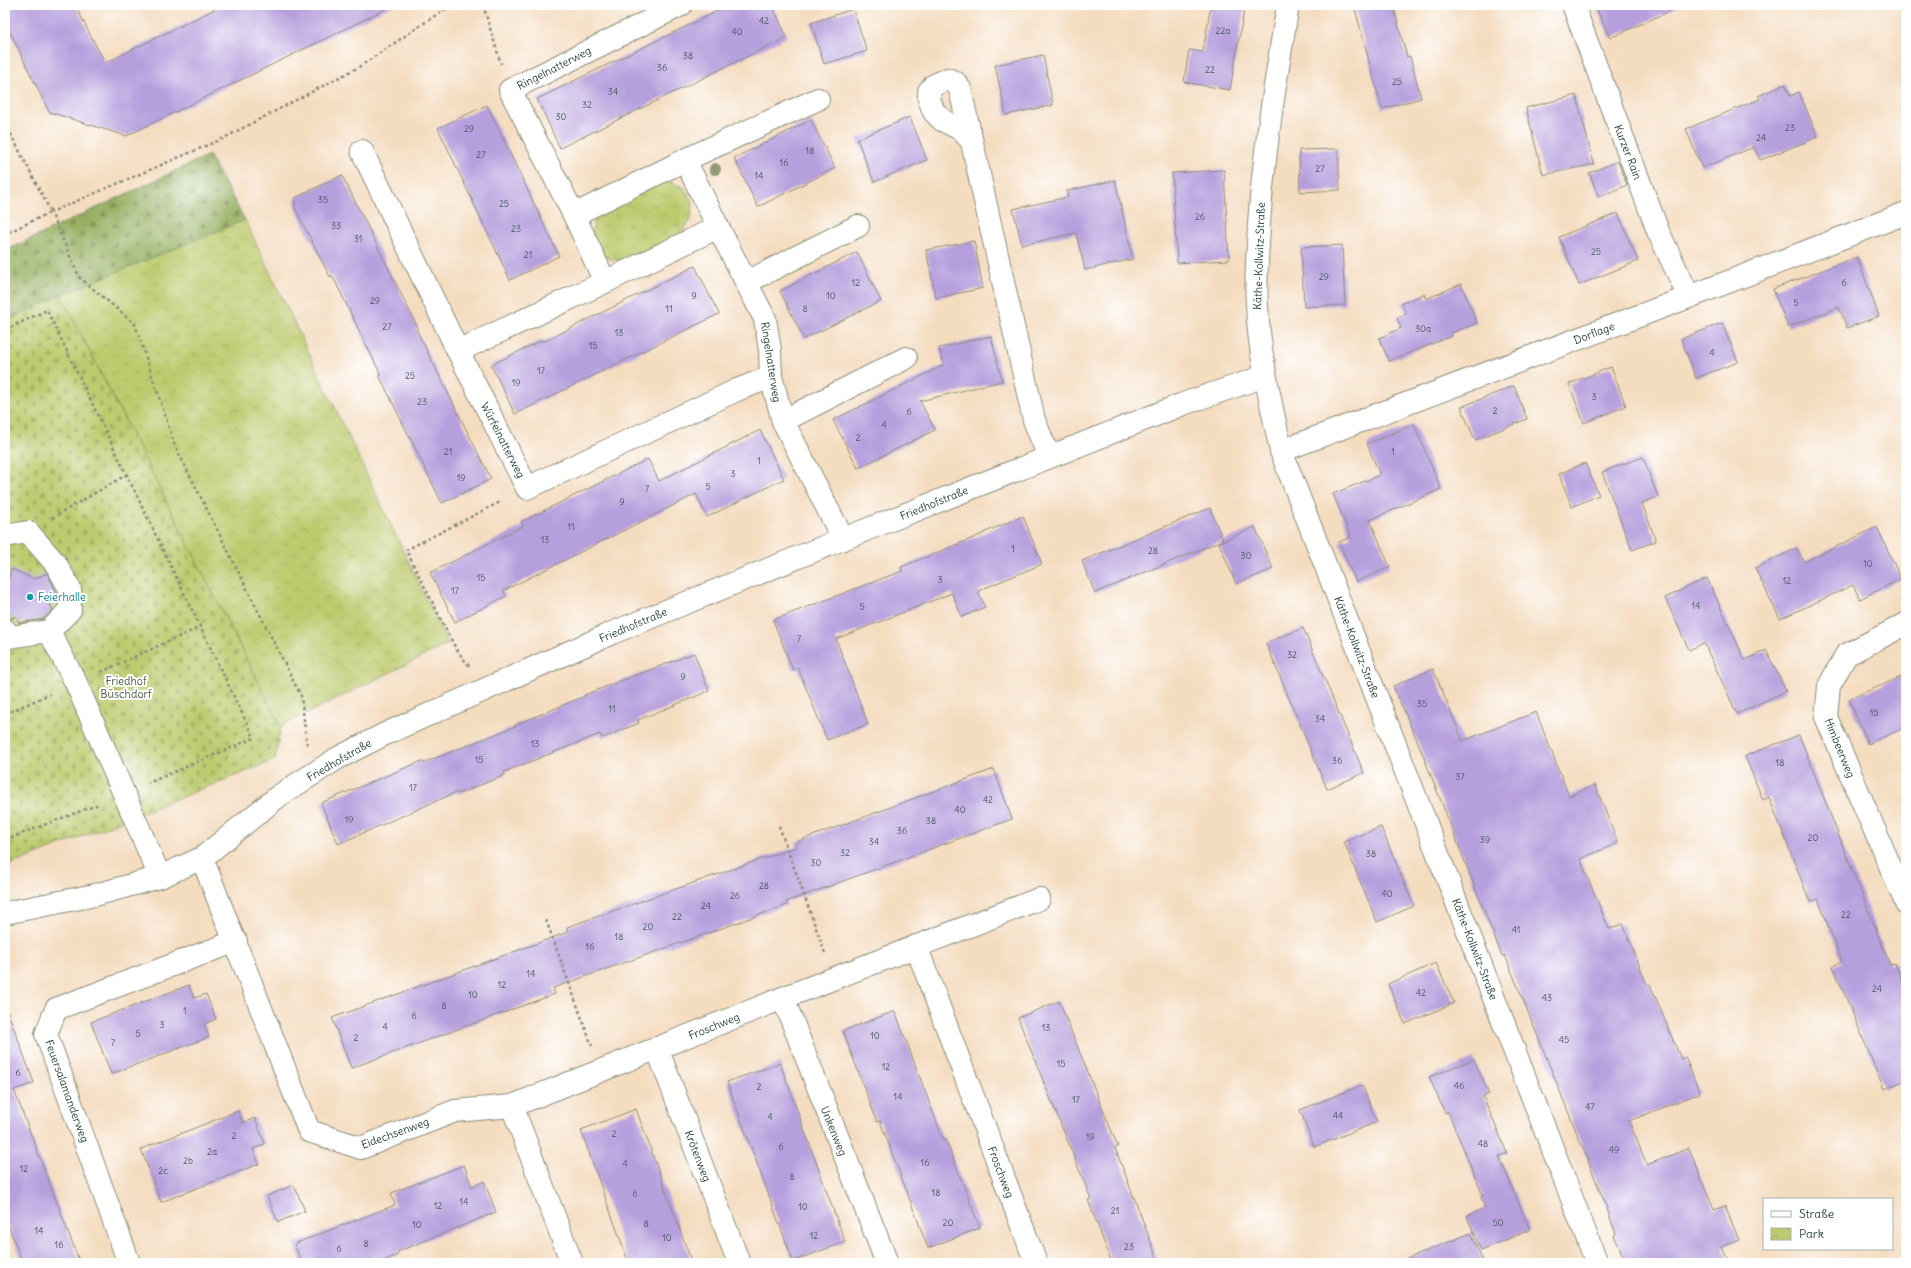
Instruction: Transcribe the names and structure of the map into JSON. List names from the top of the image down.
{
  "streets": {
    "street": [
      "Ringelnatterweg",
      "Kurzer Rain",
      "Käthe-Kollwitz-Straße",
      "Dorflage",
      "Würfelnatterweg",
      "Friedhofstraße",
      "Himbeerweg",
      "Froschweg",
      "Feuersalamanderweg",
      "Unkenweg",
      "Eidechsenweg",
      "Krötenweg"
    ]
  },
  "crossings": [
    ["Ringelnatterweg", "Würfelnatterweg"],
    ["Ringelnatterweg", "Friedhofstraße"],
    ["Kurzer Rain", "Dorflage"],
    ["Käthe-Kollwitz-Straße", "Dorflage"],
    ["Käthe-Kollwitz-Straße", "Friedhofstraße"],
    ["Friedhofstraße", "Eidechsenweg"],
    ["Froschweg", "Unkenweg"],
    ["Froschweg", "Eidechsenweg"],
    ["Froschweg", "Krötenweg"],
    ["Feuersalamanderweg", "Eidechsenweg"]
  ],
  "parks": ["Friedhof Büschdorf"],
  "places": ["Feierhalle"],
  "house_numbers": [
    "42",
    "22a",
    "40",
    "38",
    "36",
    "22",
    "25",
    "34",
    "32",
    "30",
    "23",
    "29",
    "24",
    "18",
    "27",
    "16",
    "27",
    "14",
    "35",
    "25",
    "26",
    "33",
    "23",
    "31",
    "25",
    "21",
    "29",
    "12",
    "6",
    "9",
    "10",
    "29",
    "5",
    "11",
    "8",
    "27",
    "30a",
    "13",
    "15",
    "4",
    "17",
    "25",
    "19",
    "3",
    "23",
    "2",
    "6",
    "4",
    "2",
    "21",
    "1",
    "1",
    "3",
    "19",
    "5",
    "7",
    "9",
    "11",
    "13",
    "1",
    "28",
    "30",
    "10",
    "15",
    "3",
    "12",
    "17",
    "14",
    "5",
    "7",
    "32",
    "9",
    "35",
    "11",
    "15",
    "34",
    "13",
    "15",
    "36",
    "18",
    "37",
    "17",
    "42",
    "40",
    "19",
    "38",
    "36",
    "20",
    "39",
    "34",
    "32",
    "38",
    "30",
    "28",
    "40",
    "26",
    "24",
    "22",
    "22",
    "20",
    "41",
    "18",
    "16",
    "14",
    "12",
    "24",
    "42",
    "10",
    "43",
    "8",
    "1",
    "6",
    "3",
    "4",
    "13",
    "5",
    "10",
    "2",
    "45",
    "7",
    "15",
    "12",
    "6",
    "46",
    "2",
    "14",
    "17",
    "47",
    "44",
    "4",
    "2",
    "2",
    "19",
    "48",
    "6",
    "49",
    "2a",
    "2b",
    "16",
    "4",
    "12",
    "2c",
    "8",
    "18",
    "6",
    "14",
    "12",
    "10",
    "21",
    "20",
    "50",
    "8",
    "10",
    "14",
    "12",
    "10",
    "8",
    "16",
    "23",
    "6"
  ],
  "legend": ["Straße", "Park"]
}
